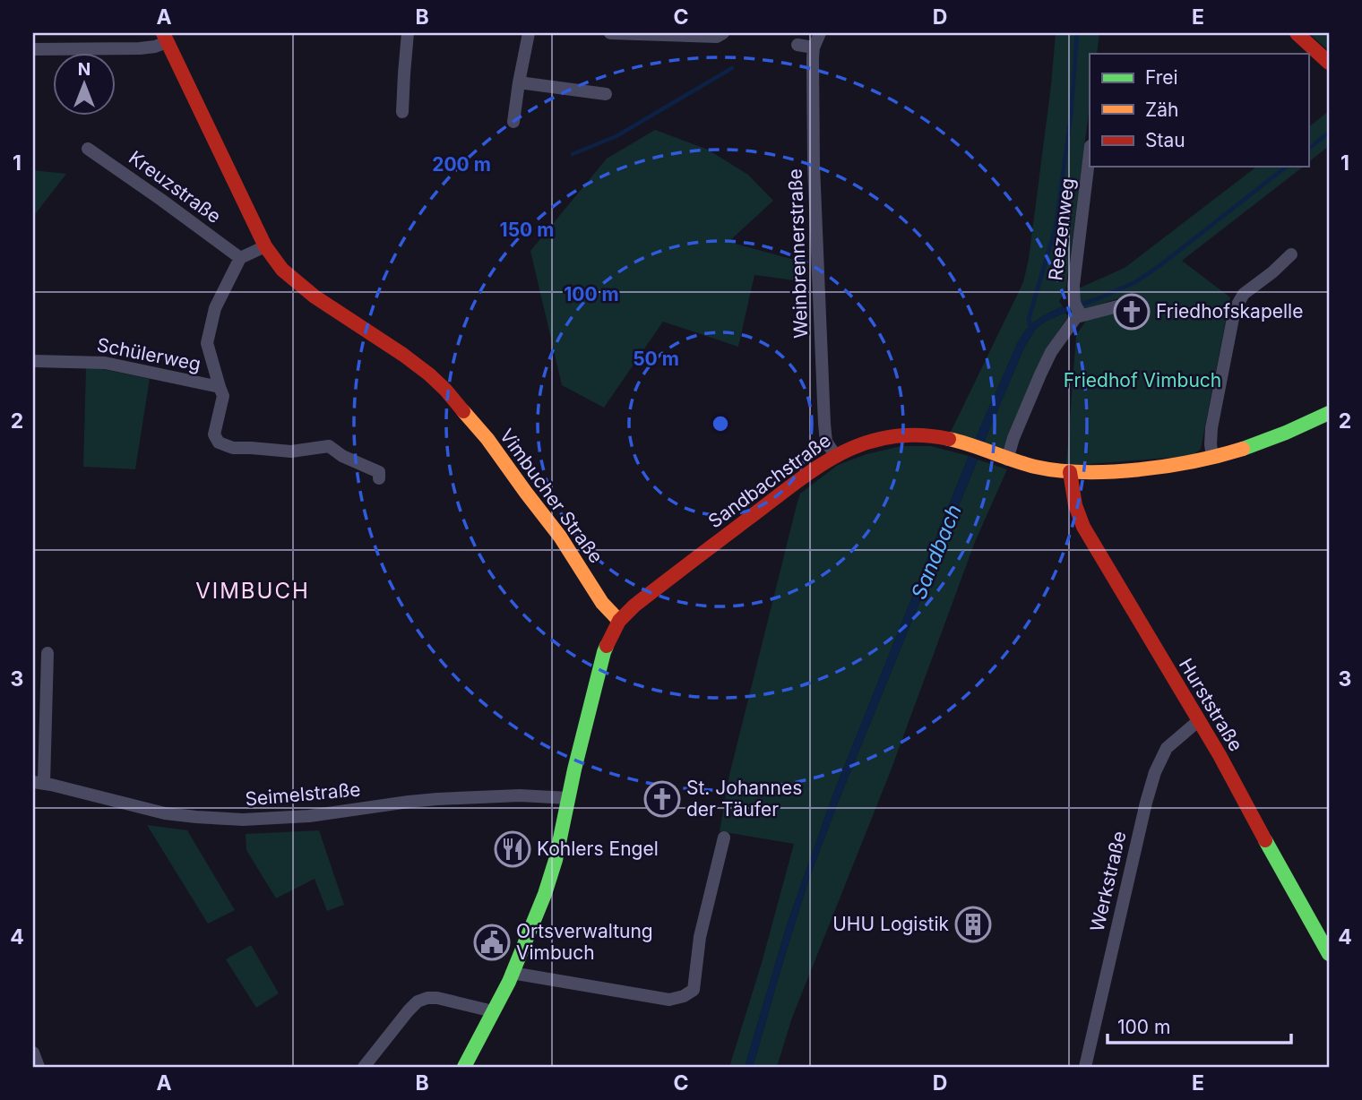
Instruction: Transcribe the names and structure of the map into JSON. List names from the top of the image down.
{
  "streets": {
    "street": [
      "Kreuzstraße",
      "Reezenweg",
      "Weinbrennerstraße",
      "Schülerweg",
      "Sandbachstraße",
      "Vimbucher Straße",
      "Hurststraße",
      "Seimelstraße",
      "Werkstraße"
    ]
  },
  "crossings": [
    ["Kreuzstraße", "Schülerweg"],
    ["Weinbrennerstraße", "Sandbachstraße"],
    ["Sandbachstraße", "Vimbucher Straße"],
    ["Sandbachstraße", "Hurststraße"],
    ["Hurststraße", "Werkstraße"]
  ],
  "districts": ["VIMBUCH"],
  "water": ["Sandbach"],
  "parks": ["Friedhof Vimbuch"],
  "places": {
    "church": ["Friedhofskapelle", "St. Johannes der Täufer"],
    "restaurant": ["Kohlers Engel"],
    "building": ["UHU Logistik"],
    "public building": ["Ortsverwaltung Vimbuch"]
  },
  "legend": ["Frei", "Zäh", "Stau"],
  "scale_bar": "100 m",
  "north": "top",
  "grid": {
    "columns": [
      "A",
      "B",
      "C",
      "D",
      "E"
    ],
    "rows": [
      "1",
      "2",
      "3",
      "4"
    ]
  },
  "rings": [
    "200 m",
    "150 m",
    "100 m",
    "50 m"
  ]
}
